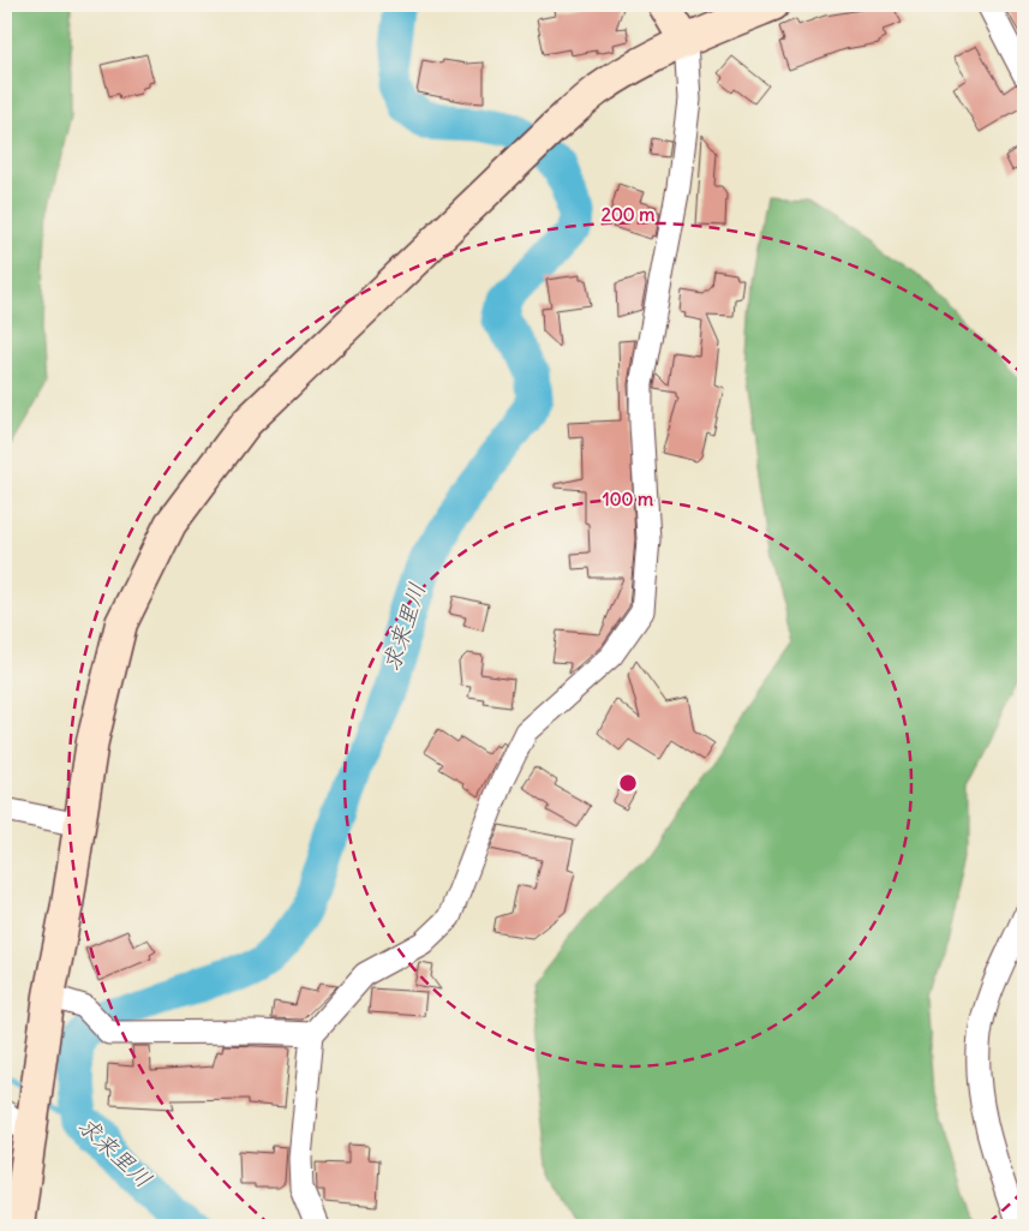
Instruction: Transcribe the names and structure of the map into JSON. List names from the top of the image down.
{
  "water": ["求来里川"],
  "rings": ["200 m", "100 m"]
}
